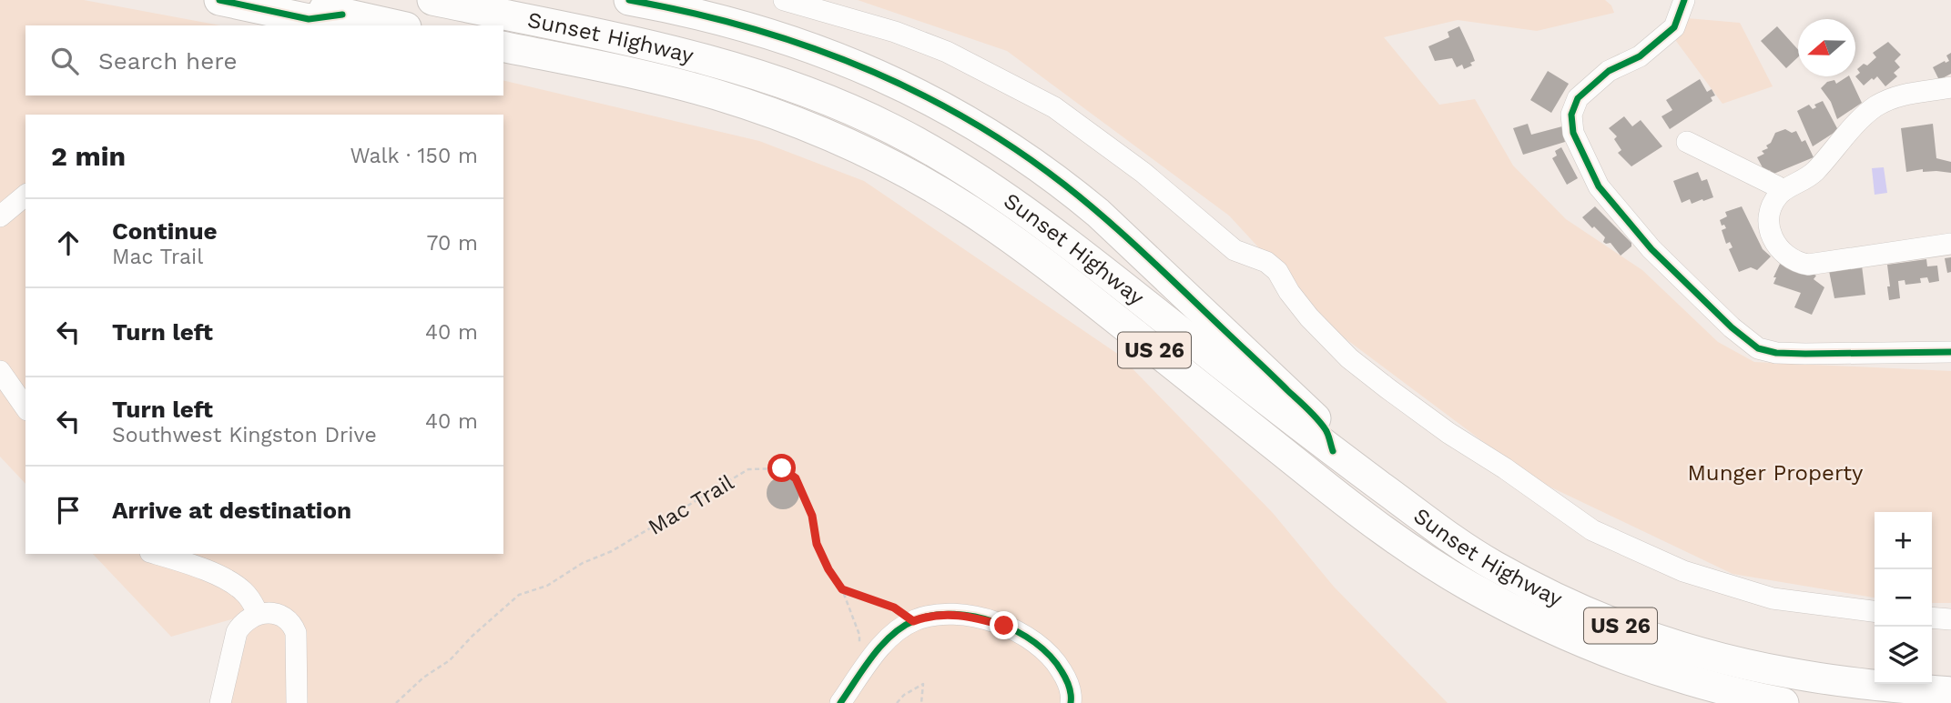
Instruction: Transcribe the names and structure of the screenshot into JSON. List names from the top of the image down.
{
  "streets": {
    "highway": ["Sunset Highway", "US 26"],
    "path": ["Mac Trail"]
  },
  "parks": ["Munger Property"],
  "north": "left",
  "page": {
    "search": "Search here",
    "heading": ["2 min", "Walk · 150 m"],
    "list": [
      ["Continue", "Mac Trail", "70 m"],
      ["Turn left", "40 m"],
      ["Turn left", "Southwest Kingston Drive", "40 m"],
      "Arrive at destination"
    ],
    "map_buttons": ["+", "−"]
  }
}
